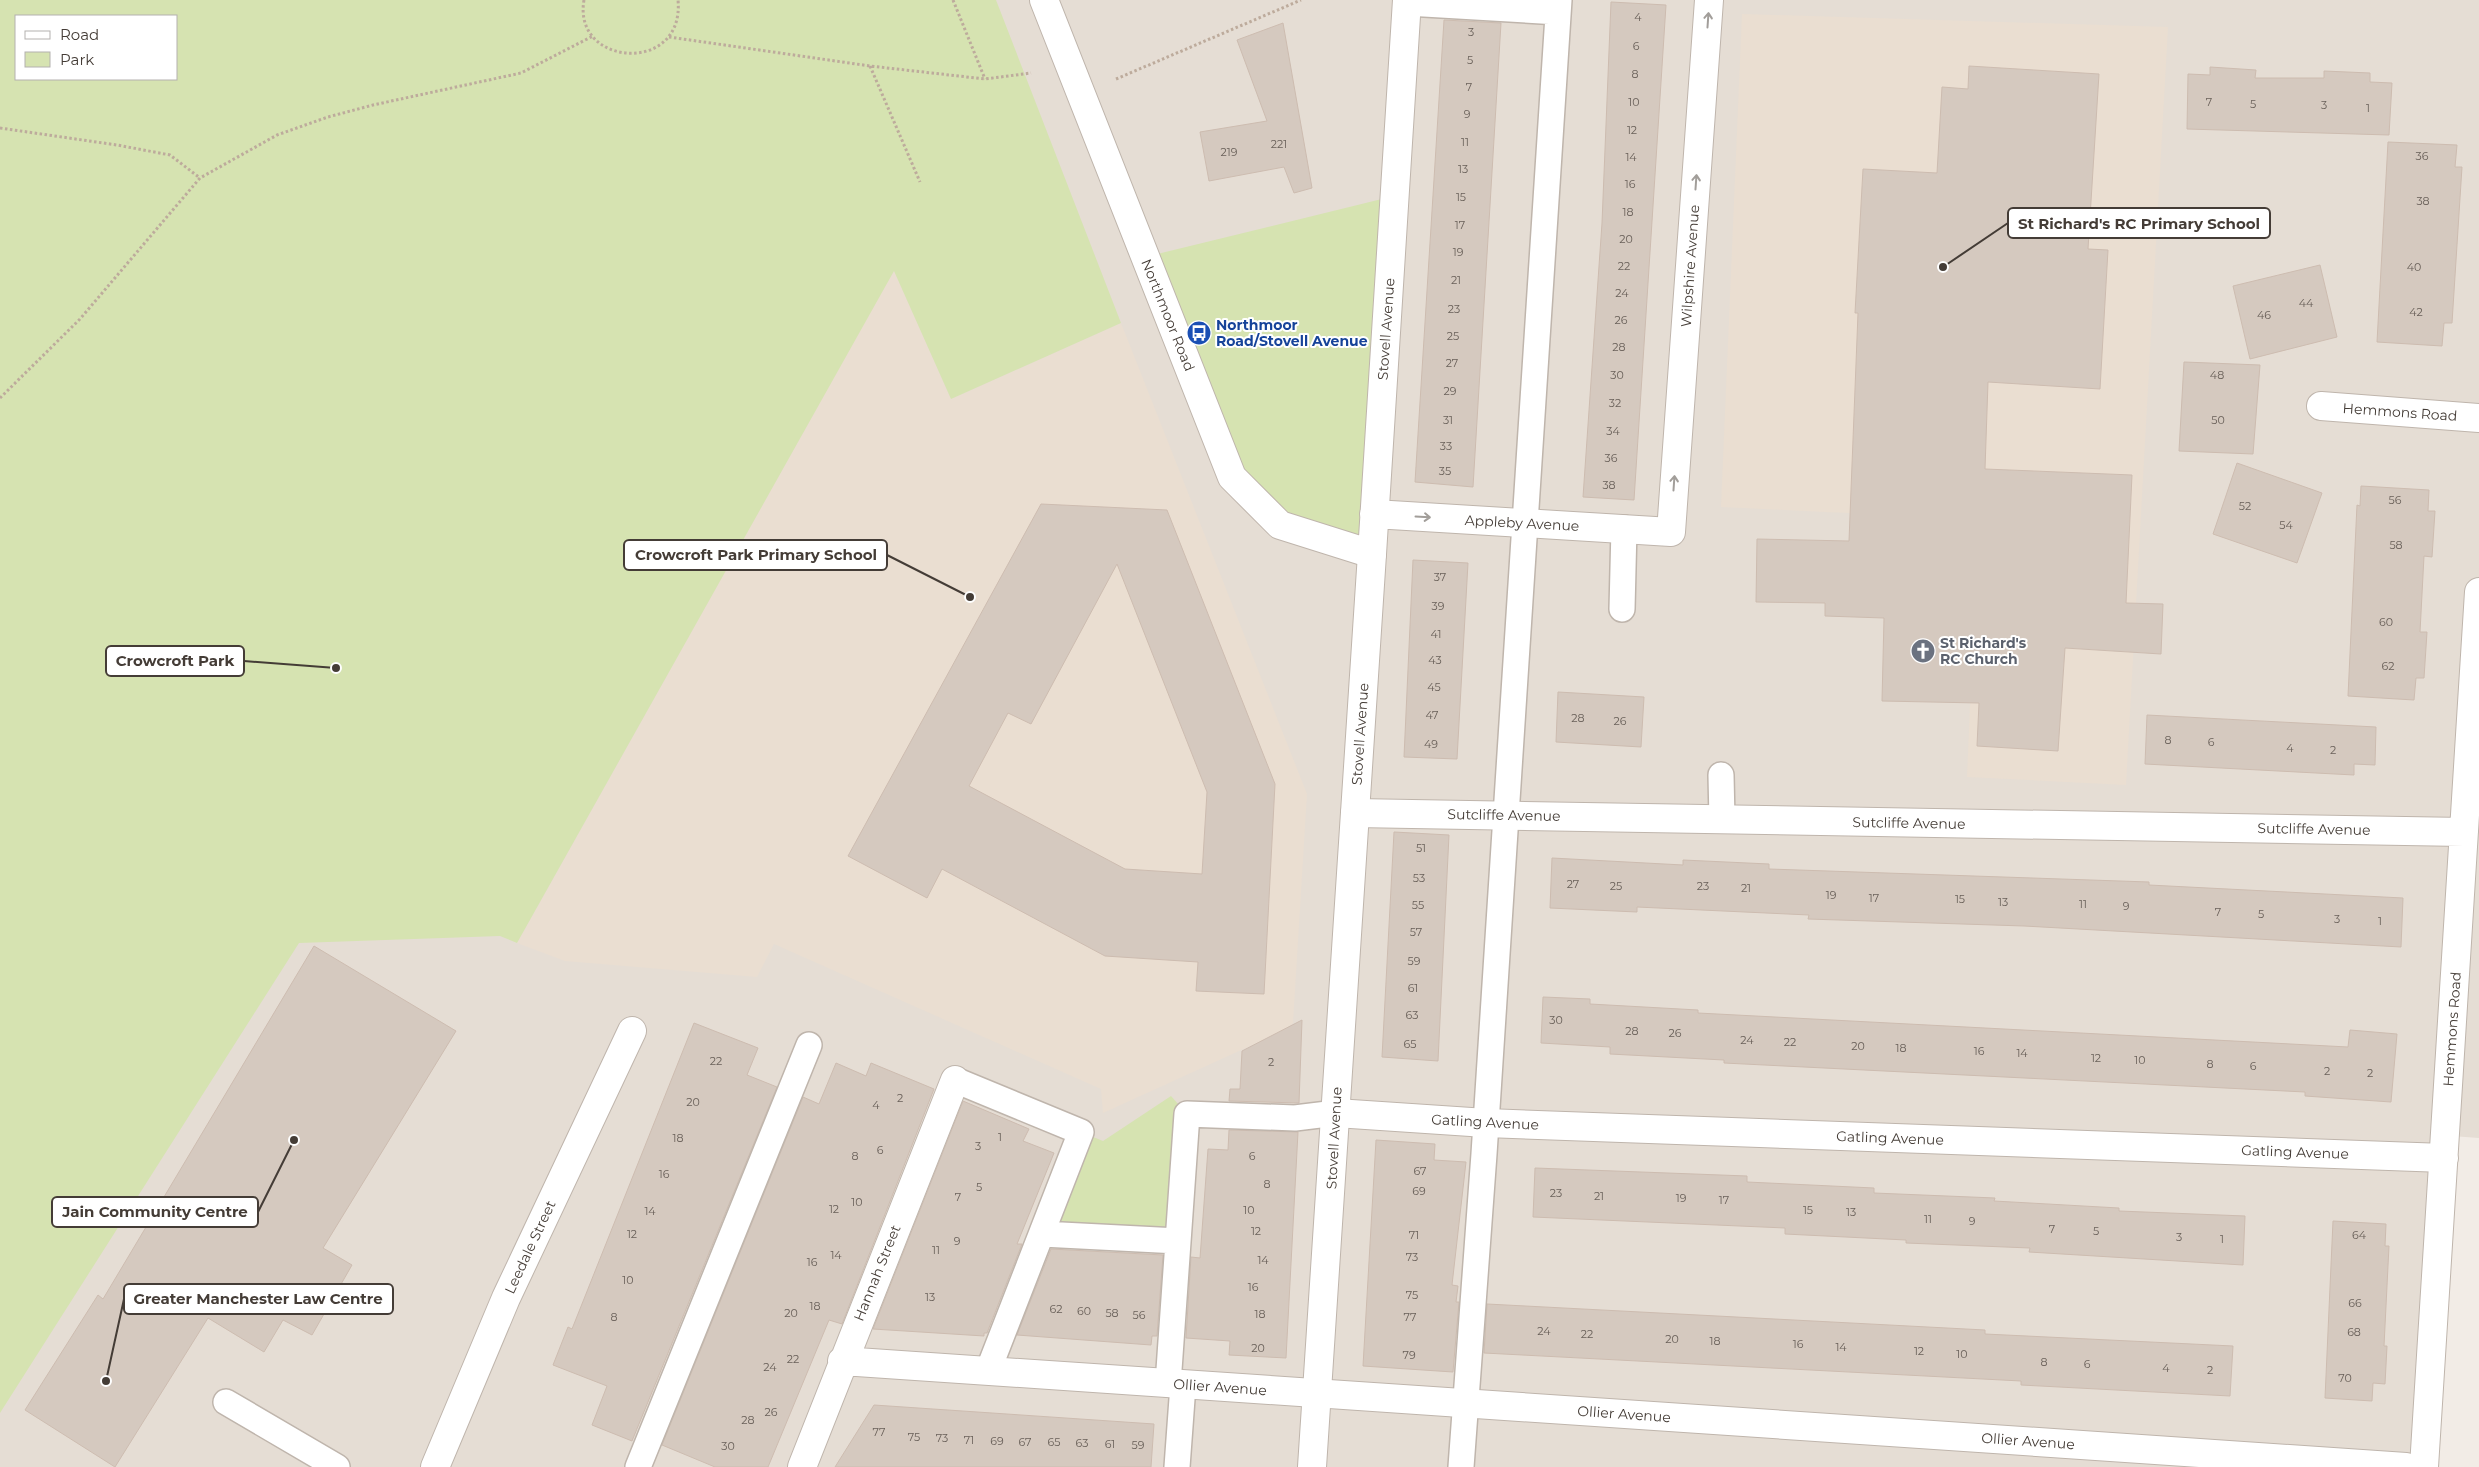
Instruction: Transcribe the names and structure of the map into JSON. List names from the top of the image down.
{
  "streets": {
    "street": [
      "Wilpshire Avenue",
      "Northmoor Road",
      "Stovell Avenue",
      "Hemmons Road",
      "Appleby Avenue",
      "Sutcliffe Avenue",
      "Gatling Avenue",
      "Leedale Street",
      "Hannah Street",
      "Ollier Avenue"
    ]
  },
  "crossings": [
    ["Wilpshire Avenue", "Appleby Avenue"],
    ["Northmoor Road", "Stovell Avenue"],
    ["Stovell Avenue", "Appleby Avenue"],
    ["Stovell Avenue", "Sutcliffe Avenue"],
    ["Stovell Avenue", "Gatling Avenue"],
    ["Stovell Avenue", "Ollier Avenue"],
    ["Hemmons Road", "Sutcliffe Avenue"],
    ["Hemmons Road", "Gatling Avenue"],
    ["Hannah Street", "Ollier Avenue"]
  ],
  "one_way": ["Wilpshire Avenue", "Appleby Avenue"],
  "places": {
    "other": [
      "St Richard's RC Primary School",
      "Crowcroft Park Primary School",
      "Crowcroft Park",
      "Jain Community Centre",
      "Greater Manchester Law Centre"
    ],
    "bus stop": ["Northmoor Road/Stovell Avenue"],
    "church": ["St Richard's RC Church"]
  },
  "house_numbers": [
    "4",
    "3",
    "6",
    "5",
    "8",
    "7",
    "10",
    "7",
    "5",
    "3",
    "1",
    "9",
    "12",
    "11",
    "221",
    "219",
    "36",
    "14",
    "13",
    "16",
    "15",
    "38",
    "18",
    "17",
    "20",
    "19",
    "22",
    "40",
    "21",
    "24",
    "44",
    "23",
    "42",
    "46",
    "26",
    "25",
    "28",
    "27",
    "30",
    "48",
    "29",
    "32",
    "31",
    "50",
    "34",
    "33",
    "36",
    "35",
    "38",
    "56",
    "52",
    "54",
    "58",
    "37",
    "39",
    "60",
    "41",
    "43",
    "62",
    "45",
    "47",
    "28",
    "26",
    "8",
    "6",
    "49",
    "4",
    "2",
    "51",
    "53",
    "27",
    "25",
    "23",
    "21",
    "19",
    "17",
    "15",
    "13",
    "11",
    "55",
    "9",
    "7",
    "5",
    "3",
    "1",
    "57",
    "59",
    "61",
    "63",
    "30",
    "28",
    "26",
    "24",
    "22",
    "65",
    "20",
    "18",
    "16",
    "14",
    "12",
    "10",
    "22",
    "2",
    "8",
    "6",
    "2",
    "2",
    "2",
    "20",
    "4",
    "1",
    "18",
    "3",
    "6",
    "8",
    "6",
    "67",
    "16",
    "8",
    "5",
    "69",
    "23",
    "21",
    "7",
    "19",
    "17",
    "10",
    "12",
    "10",
    "15",
    "14",
    "13",
    "11",
    "9",
    "7",
    "12",
    "5",
    "12",
    "71",
    "64",
    "3",
    "1",
    "9",
    "11",
    "14",
    "73",
    "14",
    "16",
    "10",
    "16",
    "75",
    "13",
    "66",
    "18",
    "62",
    "60",
    "20",
    "58",
    "18",
    "56",
    "8",
    "77",
    "24",
    "68",
    "22",
    "20",
    "18",
    "16",
    "14",
    "20",
    "12",
    "10",
    "79",
    "22",
    "8",
    "6",
    "24",
    "4",
    "2",
    "70",
    "26",
    "28",
    "77",
    "75",
    "73",
    "71",
    "69",
    "67",
    "65",
    "63",
    "61",
    "59",
    "30"
  ],
  "legend": ["Road", "Park"]
}
